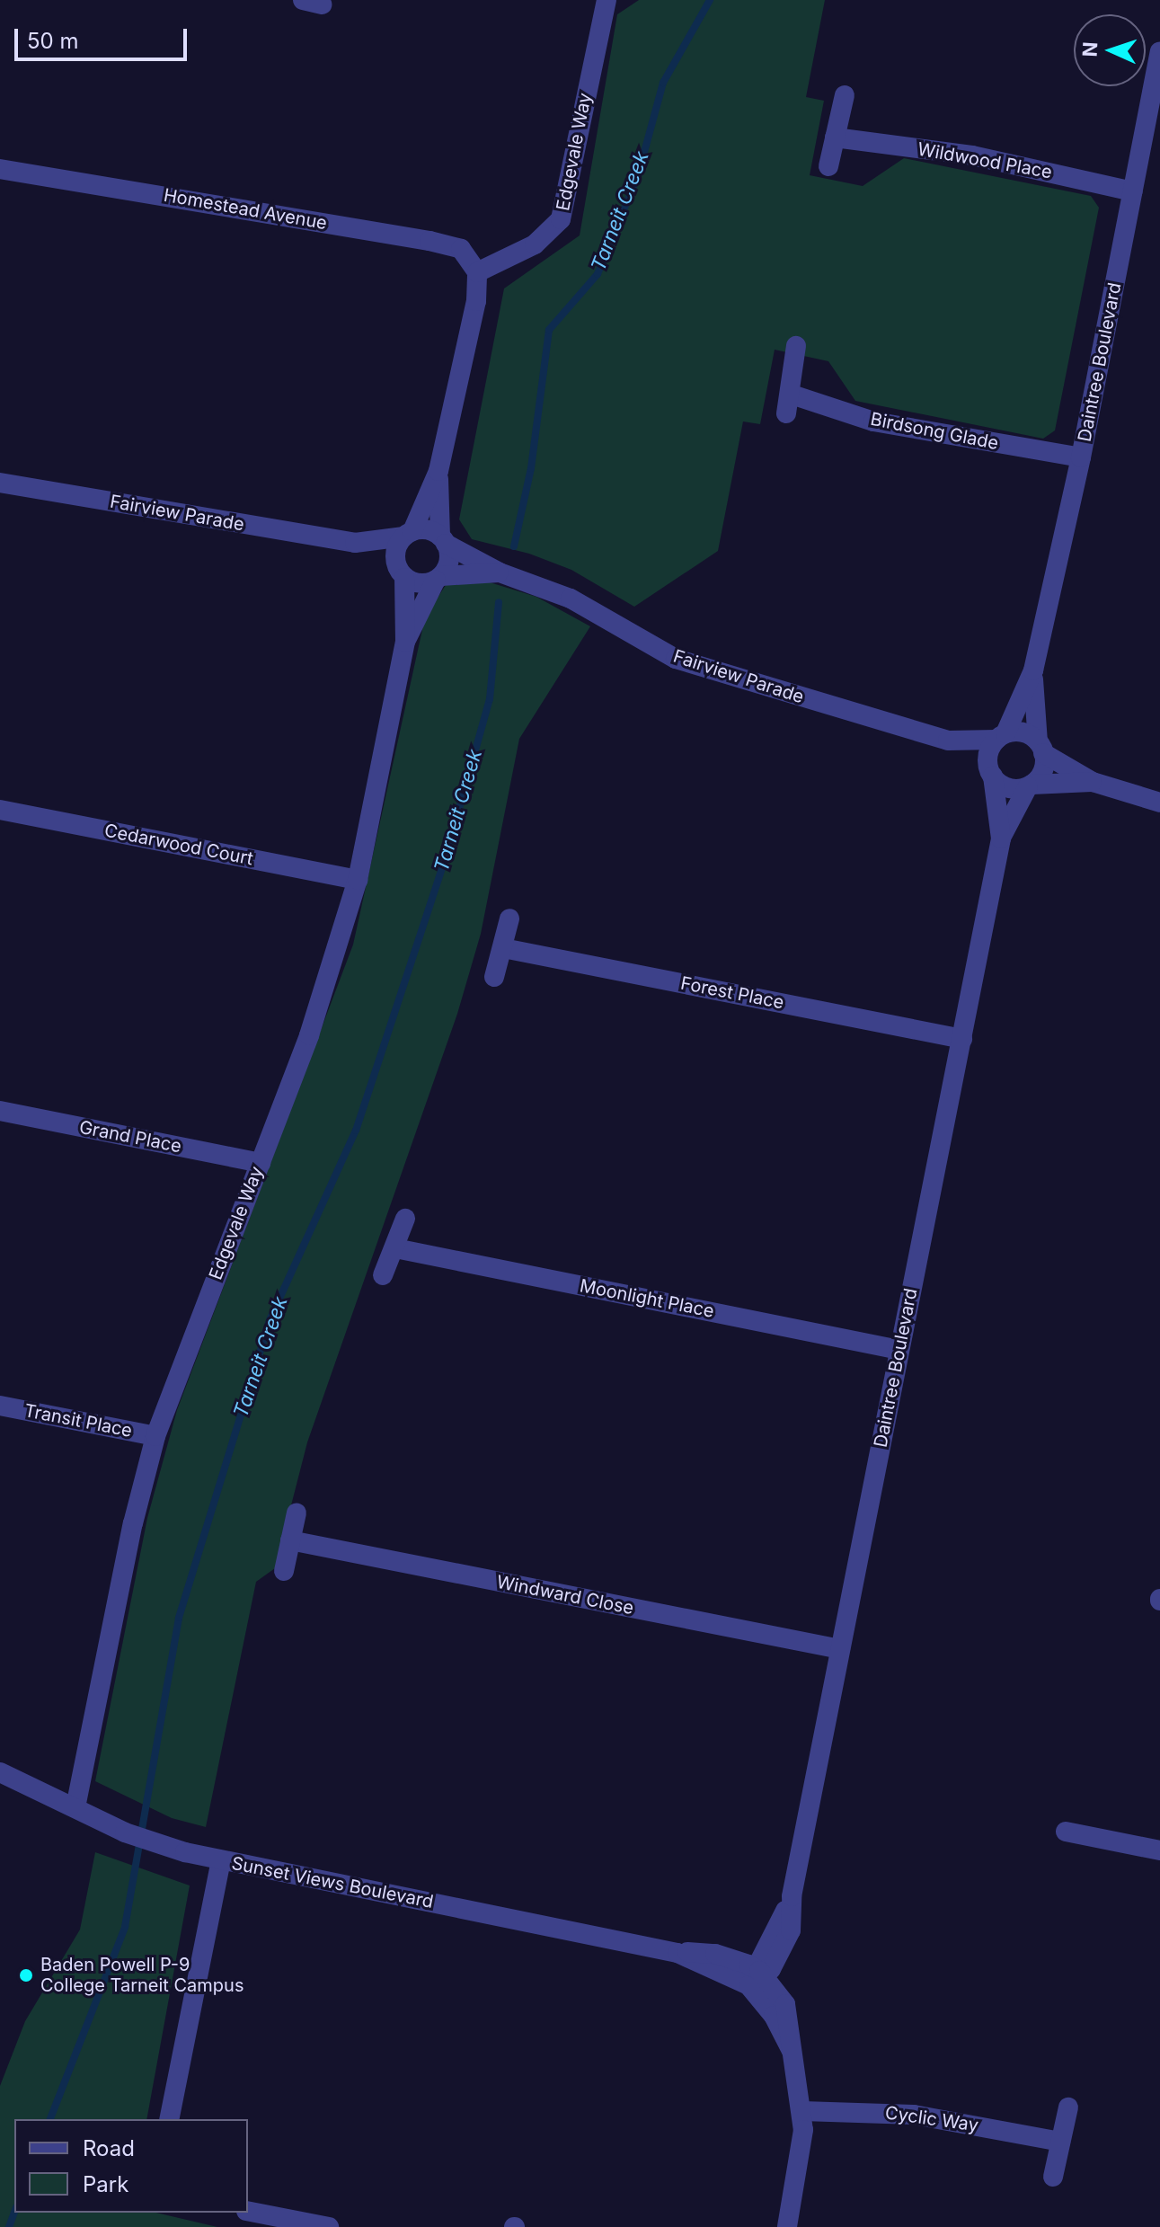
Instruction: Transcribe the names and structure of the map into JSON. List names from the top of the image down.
{
  "streets": {
    "street": [
      "Edgevale Way",
      "Wildwood Place",
      "Homestead Avenue",
      "Daintree Boulevard",
      "Birdsong Glade",
      "Fairview Parade",
      "Cedarwood Court",
      "Forest Place",
      "Grand Place",
      "Moonlight Place",
      "Transit Place",
      "Windward Close",
      "Sunset Views Boulevard",
      "Cyclic Way"
    ]
  },
  "crossings": [
    ["Edgevale Way", "Homestead Avenue"],
    ["Edgevale Way", "Fairview Parade"],
    ["Edgevale Way", "Cedarwood Court"],
    ["Edgevale Way", "Grand Place"],
    ["Edgevale Way", "Transit Place"],
    ["Edgevale Way", "Sunset Views Boulevard"],
    ["Wildwood Place", "Daintree Boulevard"],
    ["Daintree Boulevard", "Birdsong Glade"],
    ["Daintree Boulevard", "Fairview Parade"],
    ["Daintree Boulevard", "Forest Place"],
    ["Daintree Boulevard", "Moonlight Place"],
    ["Daintree Boulevard", "Windward Close"],
    ["Daintree Boulevard", "Sunset Views Boulevard"]
  ],
  "water": ["Tarneit Creek"],
  "places": ["Baden Powell P-9 College Tarneit Campus"],
  "legend": ["Road", "Park"],
  "scale_bar": "50 m",
  "north": "left"
}
